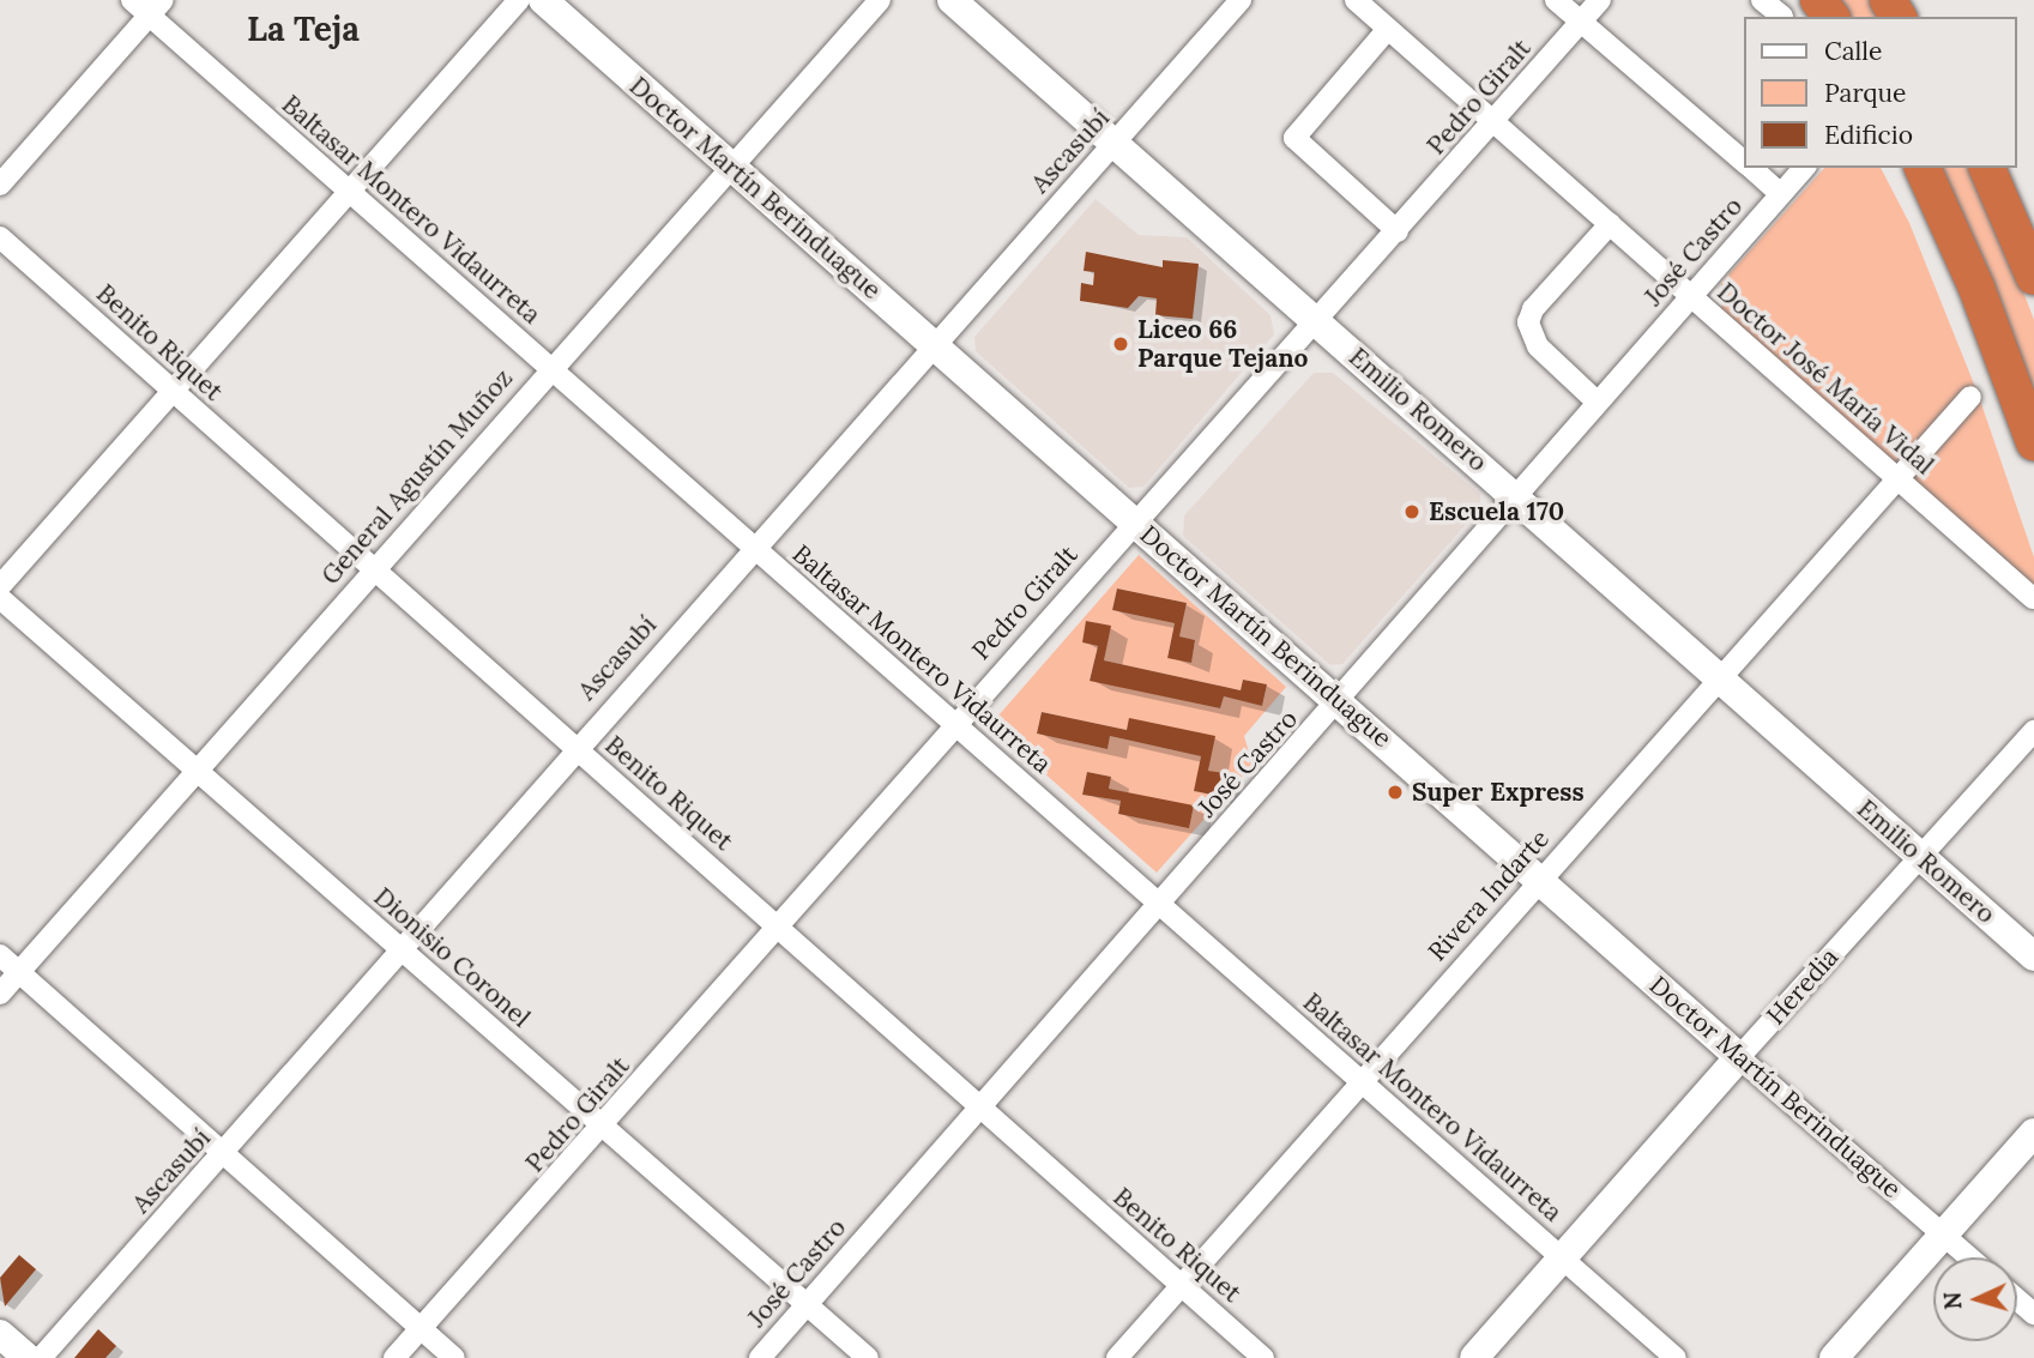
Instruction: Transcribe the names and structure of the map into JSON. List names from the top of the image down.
{
  "streets": {
    "street": [
      "Pedro Giralt",
      "Ascasubí",
      "Doctor Martín Berinduague",
      "Baltasar Montero Vidaurreta",
      "José Castro",
      "Benito Riquet",
      "Doctor José María Vidal",
      "Emilio Romero",
      "General Agustín Muñoz",
      "Rivera Indarte",
      "Dionisio Coronel",
      "Heredia"
    ]
  },
  "crossings": [
    ["Pedro Giralt", "Doctor Martín Berinduague"],
    ["Pedro Giralt", "Baltasar Montero Vidaurreta"],
    ["Pedro Giralt", "Benito Riquet"],
    ["Pedro Giralt", "Doctor José María Vidal"],
    ["Pedro Giralt", "Emilio Romero"],
    ["Pedro Giralt", "Dionisio Coronel"],
    ["Ascasubí", "Doctor Martín Berinduague"],
    ["Ascasubí", "Baltasar Montero Vidaurreta"],
    ["Ascasubí", "Benito Riquet"],
    ["Ascasubí", "Emilio Romero"],
    ["Ascasubí", "Dionisio Coronel"],
    ["Doctor Martín Berinduague", "José Castro"],
    ["Doctor Martín Berinduague", "General Agustín Muñoz"],
    ["Doctor Martín Berinduague", "Rivera Indarte"],
    ["Doctor Martín Berinduague", "Heredia"],
    ["Baltasar Montero Vidaurreta", "José Castro"],
    ["Baltasar Montero Vidaurreta", "General Agustín Muñoz"],
    ["Baltasar Montero Vidaurreta", "Rivera Indarte"],
    ["Baltasar Montero Vidaurreta", "Heredia"],
    ["José Castro", "Benito Riquet"],
    ["José Castro", "Doctor José María Vidal"],
    ["José Castro", "Emilio Romero"],
    ["José Castro", "Dionisio Coronel"],
    ["Benito Riquet", "General Agustín Muñoz"],
    ["Benito Riquet", "Rivera Indarte"],
    ["Doctor José María Vidal", "Rivera Indarte"],
    ["Emilio Romero", "Rivera Indarte"],
    ["Emilio Romero", "Heredia"],
    ["General Agustín Muñoz", "Dionisio Coronel"]
  ],
  "districts": ["La Teja"],
  "places": ["Liceo 66 Parque Tejano", "Escuela 170", "Super Express"],
  "legend": ["Calle", "Parque", "Edificio"],
  "north": "left"
}
